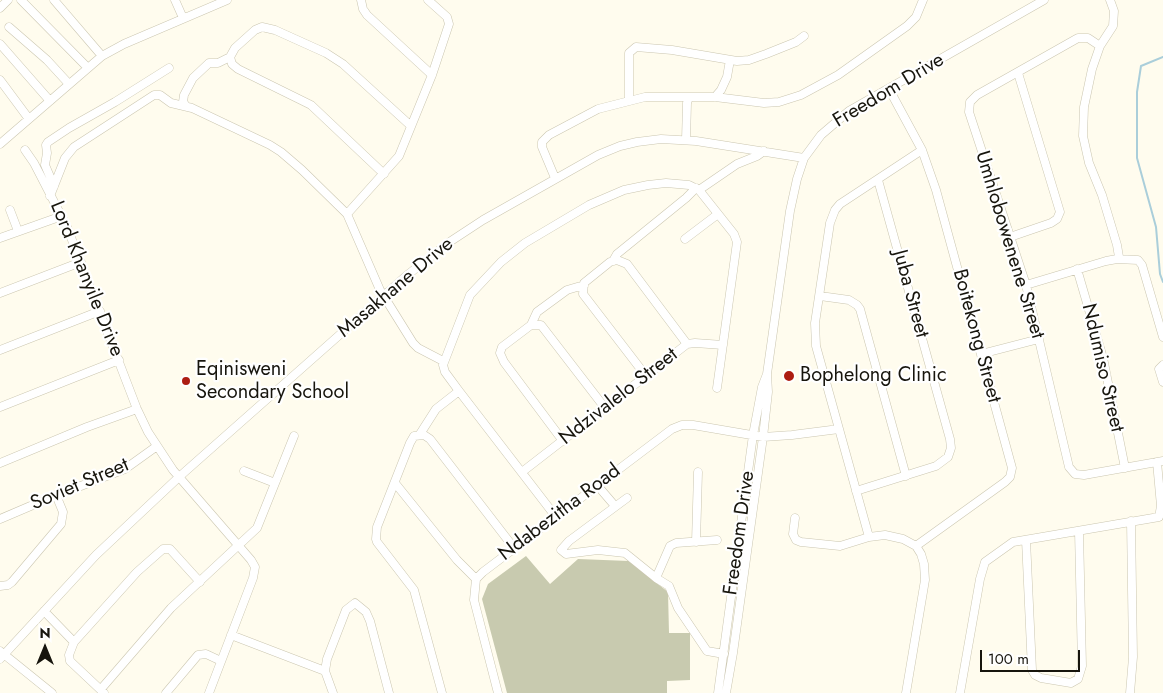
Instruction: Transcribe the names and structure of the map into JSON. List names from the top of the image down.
{
  "streets": {
    "street": [
      "Freedom Drive",
      "Umhlobowenene Street",
      "Lord Khanyile Drive",
      "Masakhane Drive",
      "Juba Street",
      "Boitekong Street",
      "Ndumiso Street",
      "Ndzivalelo Street",
      "Soviet Street",
      "Ndabezitha Road"
    ]
  },
  "crossings": [
    ["Freedom Drive", "Masakhane Drive"],
    ["Freedom Drive", "Boitekong Street"],
    ["Freedom Drive", "Ndabezitha Road"],
    ["Umhlobowenene Street", "Ndumiso Street"],
    ["Lord Khanyile Drive", "Masakhane Drive"],
    ["Lord Khanyile Drive", "Soviet Street"]
  ],
  "places": ["Bophelong Clinic", "Eqinisweni Secondary School"],
  "scale_bar": "100 m",
  "north": "top"
}
